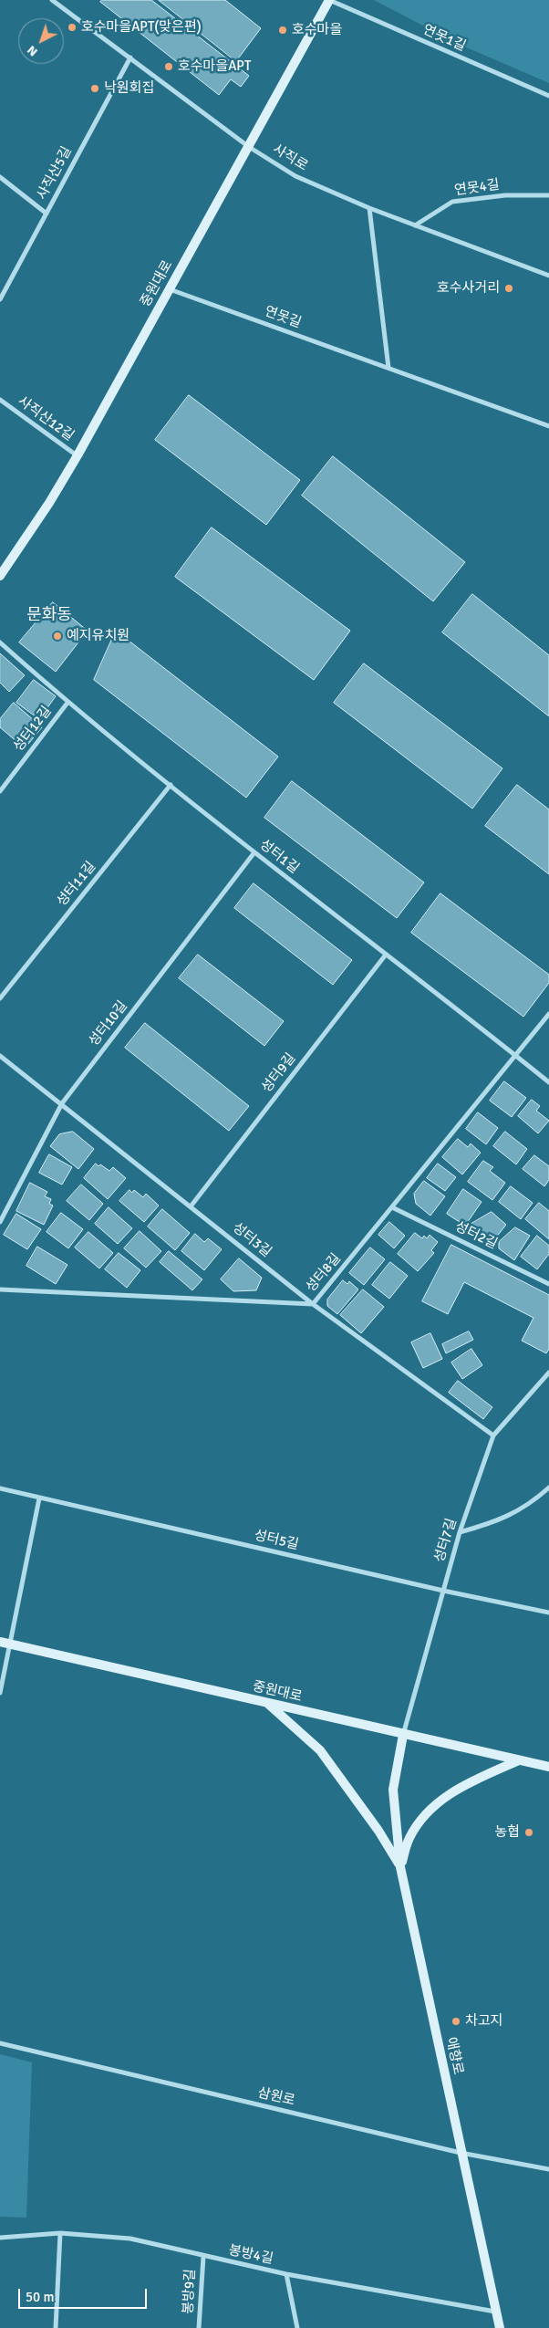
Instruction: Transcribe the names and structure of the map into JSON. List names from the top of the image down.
{
  "streets": {
    "street": [
      "연못1길",
      "사직로",
      "사직산5길",
      "연못4길",
      "중원대로",
      "연못길",
      "사직산12길",
      "성터12길",
      "성터1길",
      "성터11길",
      "성터10길",
      "성터9길",
      "성터2길",
      "성터3길",
      "성터8길",
      "성터5길",
      "성터7길",
      "애향로",
      "삼원로",
      "봉방4길",
      "봉방9길"
    ]
  },
  "crossings": [
    ["연못1길", "중원대로"],
    ["사직로", "사직산5길"],
    ["사직로", "연못4길"],
    ["사직로", "중원대로"],
    ["중원대로", "연못길"],
    ["중원대로", "사직산12길"],
    ["중원대로", "성터7길"],
    ["중원대로", "애향로"],
    ["성터12길", "성터1길"],
    ["성터1길", "성터11길"],
    ["성터1길", "성터10길"],
    ["성터1길", "성터9길"],
    ["성터1길", "성터8길"],
    ["성터10길", "성터3길"],
    ["성터9길", "성터3길"],
    ["성터2길", "성터8길"],
    ["성터3길", "성터8길"],
    ["성터3길", "성터7길"],
    ["성터5길", "성터7길"],
    ["성터7길", "애향로"],
    ["애향로", "삼원로"],
    ["애향로", "봉방4길"],
    ["봉방4길", "봉방9길"]
  ],
  "districts": ["문화동"],
  "places": [
    "호수마을APT(맞은편)",
    "호수마을",
    "호수마을APT",
    "낙원회집",
    "호수사거리",
    "예지유치원",
    "농협",
    "차고지"
  ],
  "scale_bar": "50 m",
  "north": "bottom left"
}
